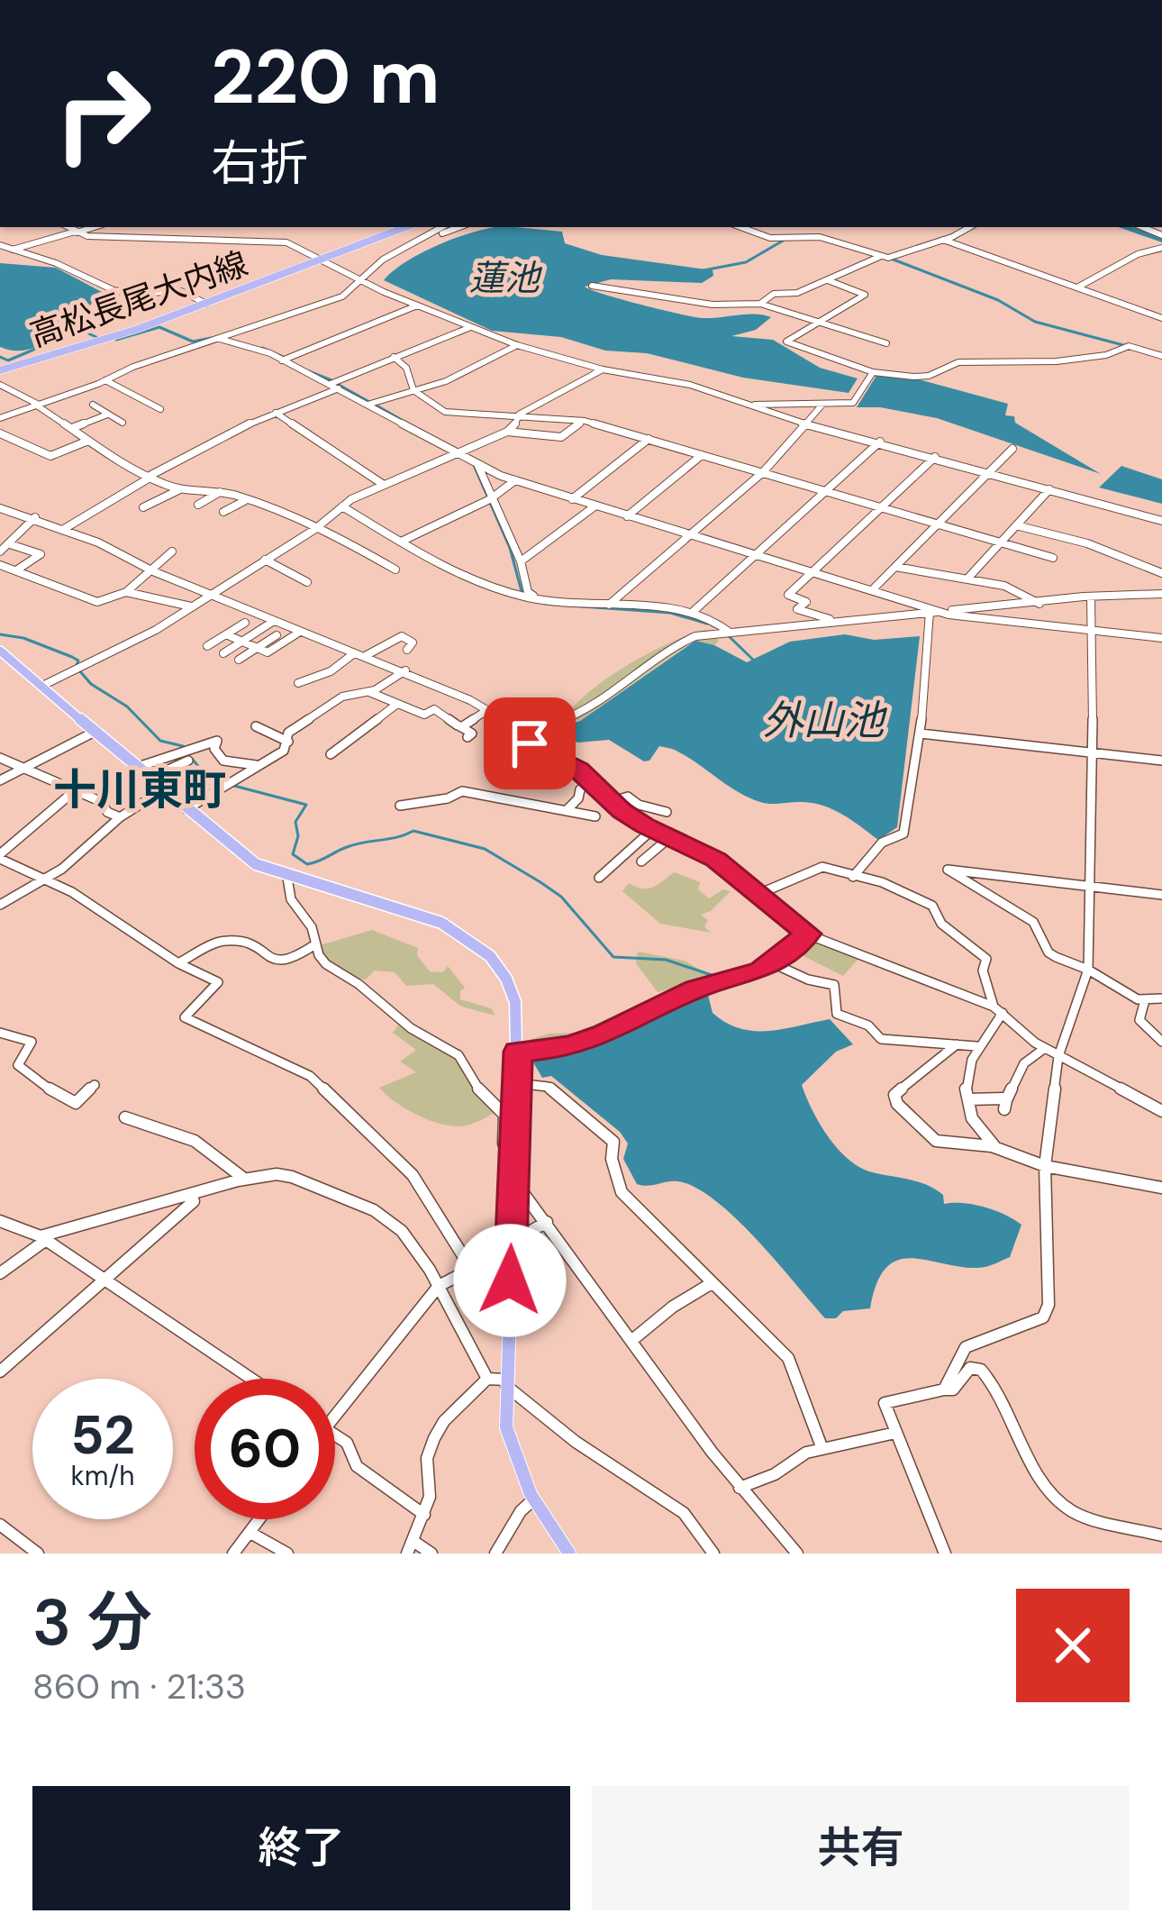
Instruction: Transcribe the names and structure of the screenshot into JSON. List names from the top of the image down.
{
  "streets": {
    "main road": ["高松長尾大内線"]
  },
  "districts": ["十川東町"],
  "water": ["蓮池", "外山池"],
  "page": {
    "turn": ["220 m", "右折"],
    "speed": "52 km/h",
    "limit": "60",
    "heading": ["3 分", "860 m · 21:33"],
    "buttons": ["終了", "共有"]
  }
}
